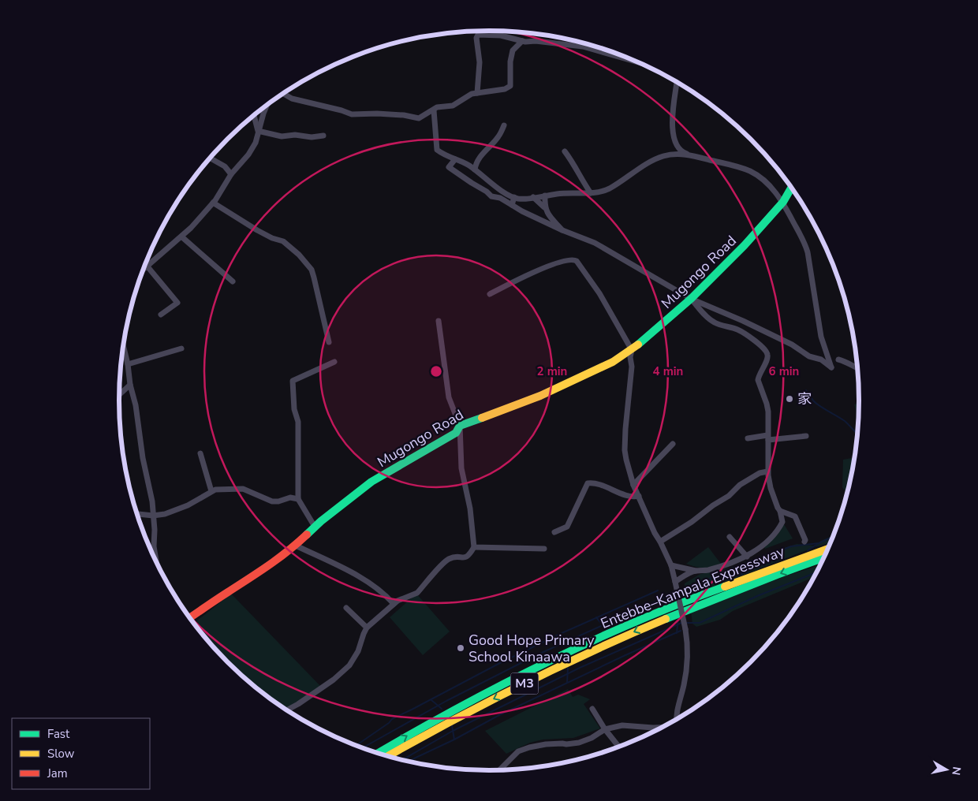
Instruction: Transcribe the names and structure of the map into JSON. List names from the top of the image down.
{
  "streets": {
    "main road": ["Mugongo Road", "Entebbe–Kampala Expressway", "M3"]
  },
  "places": ["家", "Good Hope Primary School Kinaawa"],
  "legend": ["Fast", "Slow", "Jam"],
  "north": "right",
  "rings": ["2 min", "4 min", "6 min"]
}
